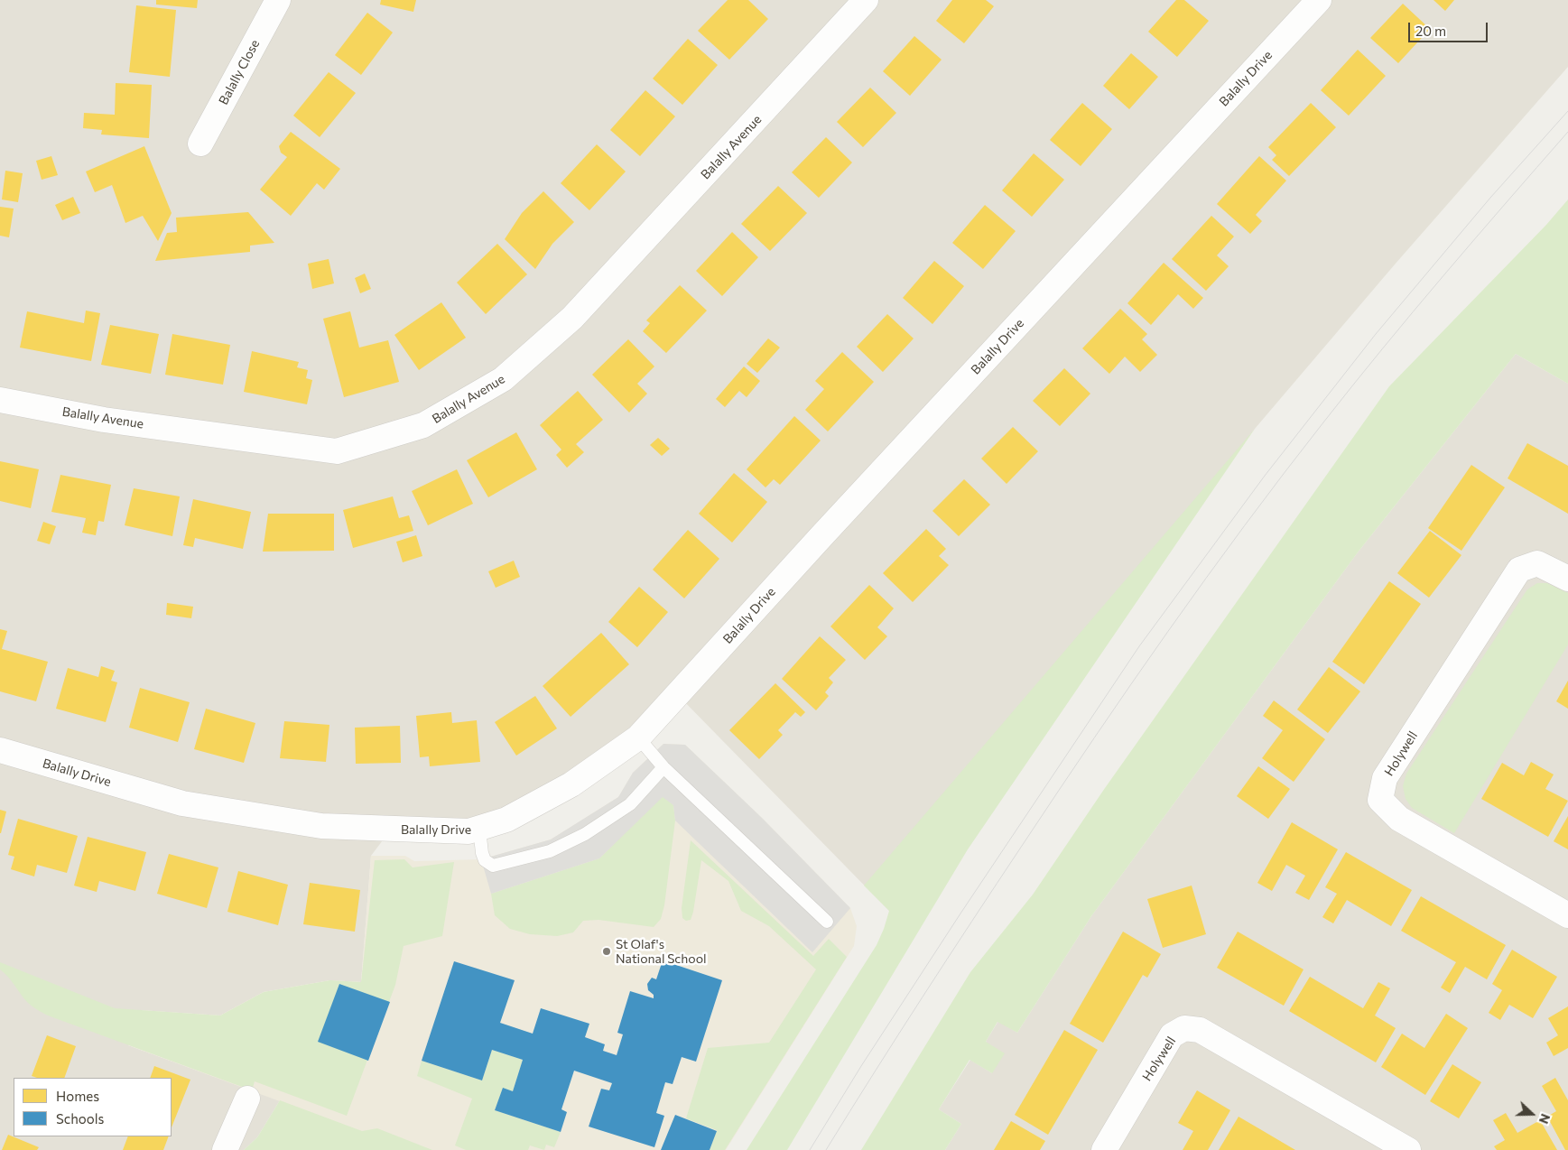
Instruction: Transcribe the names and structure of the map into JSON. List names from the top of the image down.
{
  "streets": {
    "street": [
      "Balally Close",
      "Balally Drive",
      "Balally Avenue",
      "Holywell"
    ]
  },
  "places": ["St Olaf's National School"],
  "legend": ["Homes", "Schools"],
  "scale_bar": "20 m",
  "north": "right"
}
